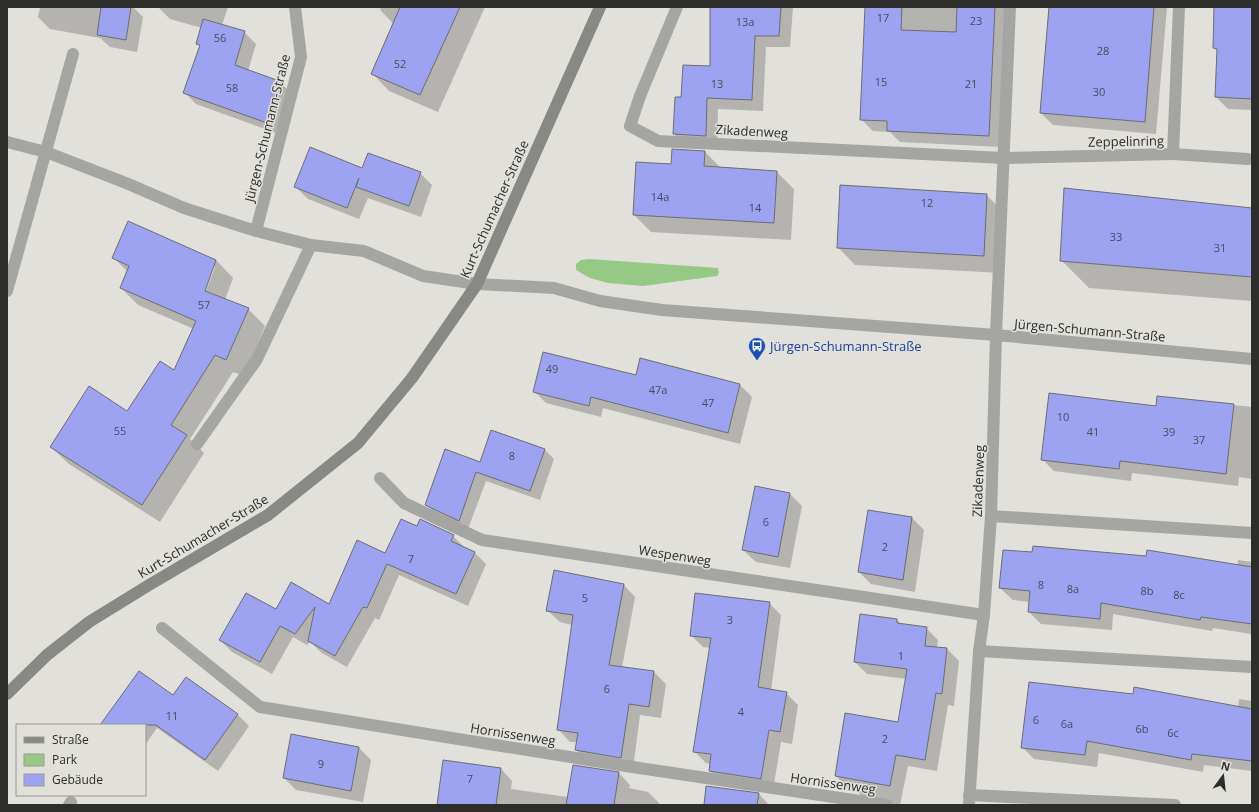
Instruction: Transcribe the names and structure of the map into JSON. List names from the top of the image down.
{
  "streets": {
    "main road": ["Kurt-Schumacher-Straße"],
    "street": [
      "Jürgen-Schumann-Straße",
      "Zikadenweg",
      "Zeppelinring",
      "Wespenweg",
      "Hornissenweg"
    ]
  },
  "crossings": [
    ["Jürgen-Schumann-Straße", "Zikadenweg"],
    ["Jürgen-Schumann-Straße", "Kurt-Schumacher-Straße"],
    ["Zikadenweg", "Zeppelinring"],
    ["Zikadenweg", "Wespenweg"]
  ],
  "places": {
    "bus stop": ["Jürgen-Schumann-Straße"]
  },
  "house_numbers": [
    "17",
    "23",
    "13a",
    "56",
    "28",
    "52",
    "15",
    "13",
    "21",
    "58",
    "30",
    "14a",
    "12",
    "14",
    "33",
    "31",
    "57",
    "49",
    "47a",
    "47",
    "10",
    "55",
    "41",
    "39",
    "37",
    "8",
    "6",
    "2",
    "7",
    "8",
    "8a",
    "8b",
    "8c",
    "5",
    "3",
    "1",
    "6",
    "4",
    "11",
    "6",
    "6a",
    "6b",
    "6c",
    "2",
    "9",
    "7"
  ],
  "legend": ["Straße", "Park", "Gebäude"],
  "north": "top"
}
